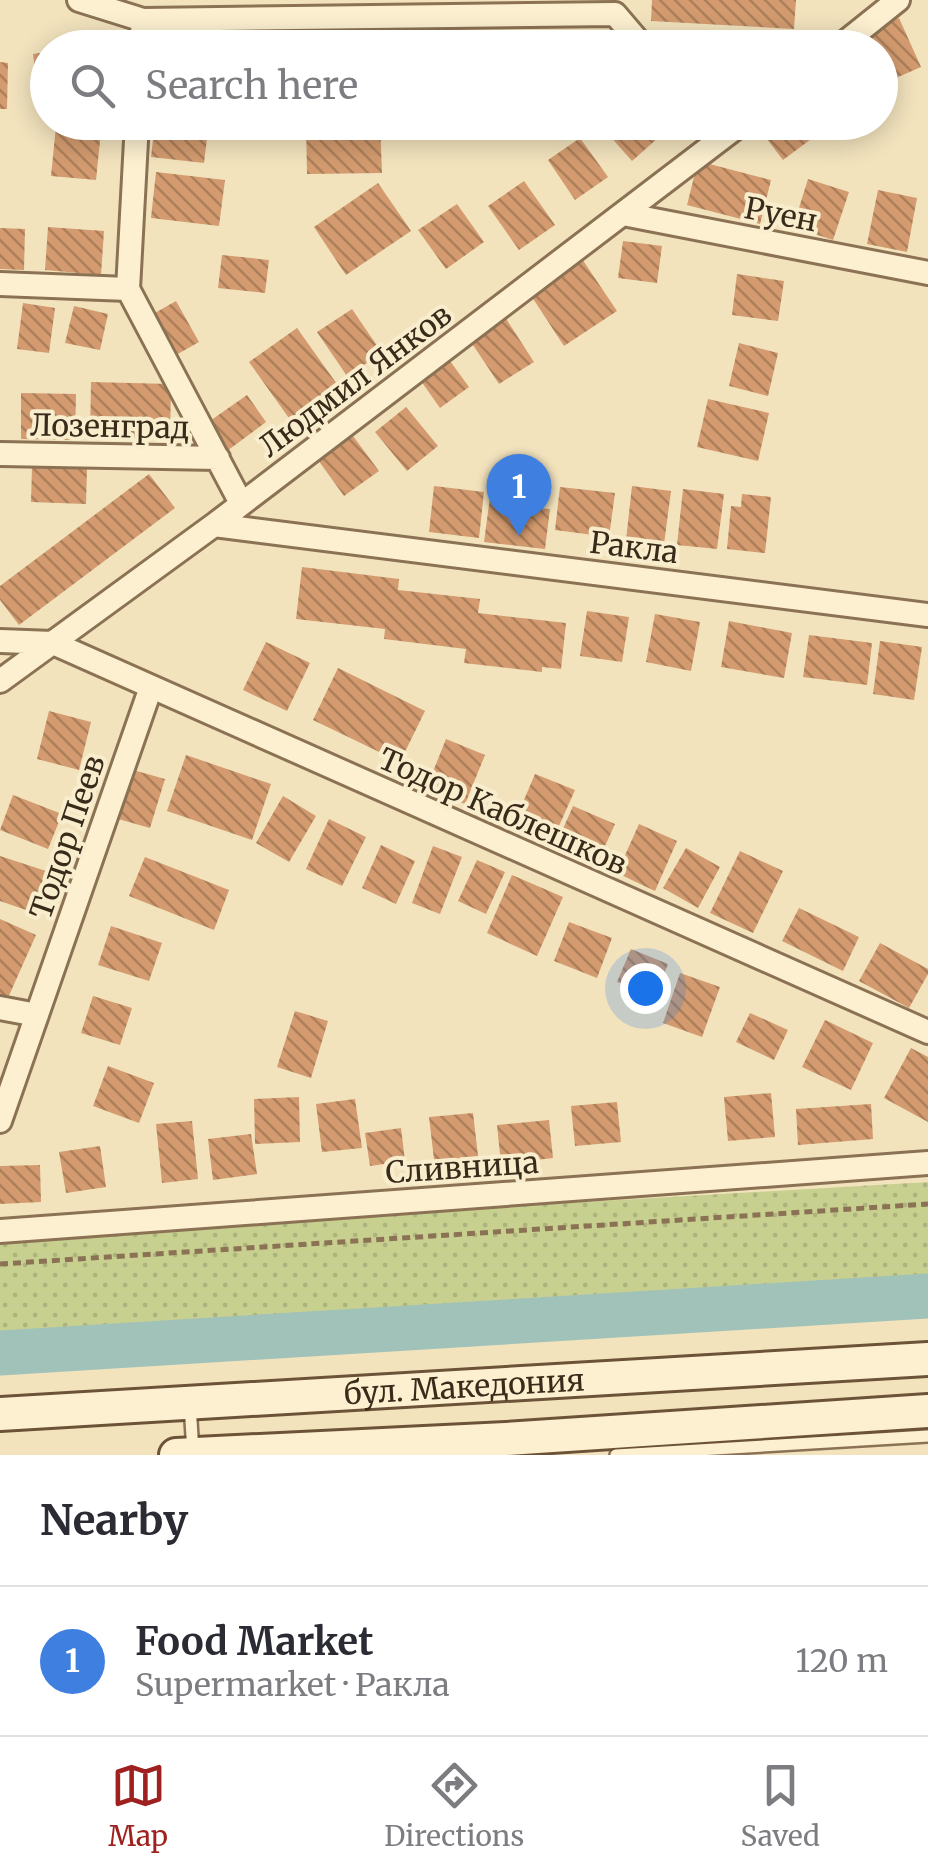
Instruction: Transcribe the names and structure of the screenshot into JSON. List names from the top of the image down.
{
  "streets": {
    "street": [
      "Руен",
      "Людмил Янков",
      "Лозенград",
      "Ракла",
      "Тодор Каблешков",
      "Тодор Пеев",
      "Сливница",
      "бул. Македония"
    ]
  },
  "crossings": [
    ["Руен", "Людмил Янков"],
    ["Людмил Янков", "Ракла"],
    ["Людмил Янков", "Тодор Каблешков"],
    ["Тодор Каблешков", "Тодор Пеев"]
  ],
  "page": {
    "search": "Search here",
    "pins": "1",
    "heading": "Nearby",
    "list": [
      {
        "mark": "1",
        "name": "Food Market",
        "note": "Supermarket · Ракла",
        "value": "120 m"
      }
    ],
    "nav": ["Map", "Directions", "Saved"]
  }
}
